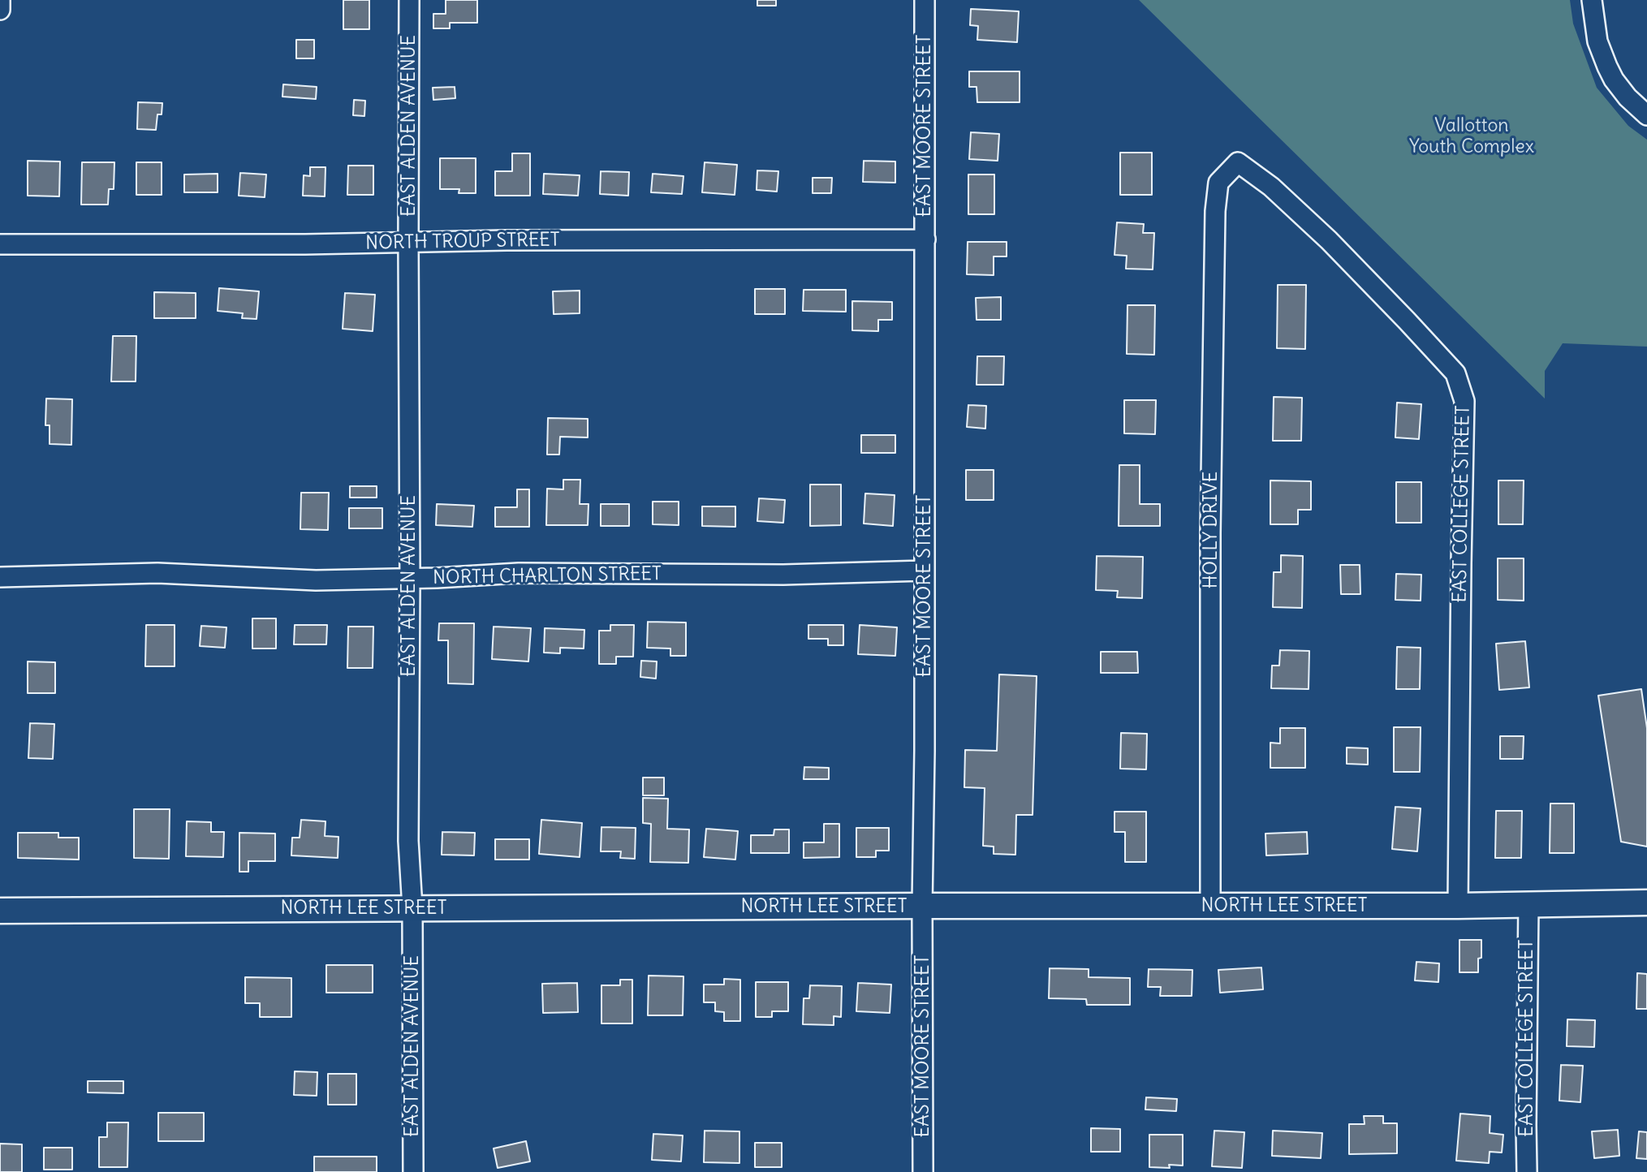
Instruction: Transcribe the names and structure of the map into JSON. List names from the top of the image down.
{
  "streets": {
    "street": [
      "EAST ALDEN AVENUE",
      "EAST MOORE STREET",
      "NORTH TROUP STREET",
      "EAST COLLEGE STREET",
      "HOLLY DRIVE",
      "NORTH CHARLTON STREET",
      "NORTH LEE STREET"
    ]
  },
  "crossings": [
    ["EAST ALDEN AVENUE", "NORTH TROUP STREET"],
    ["EAST ALDEN AVENUE", "NORTH CHARLTON STREET"],
    ["EAST ALDEN AVENUE", "NORTH LEE STREET"],
    ["EAST MOORE STREET", "NORTH TROUP STREET"],
    ["EAST MOORE STREET", "NORTH CHARLTON STREET"],
    ["EAST MOORE STREET", "NORTH LEE STREET"],
    ["EAST COLLEGE STREET", "HOLLY DRIVE"],
    ["EAST COLLEGE STREET", "NORTH LEE STREET"],
    ["HOLLY DRIVE", "NORTH LEE STREET"]
  ],
  "parks": ["Vallotton Youth Complex"]
}
